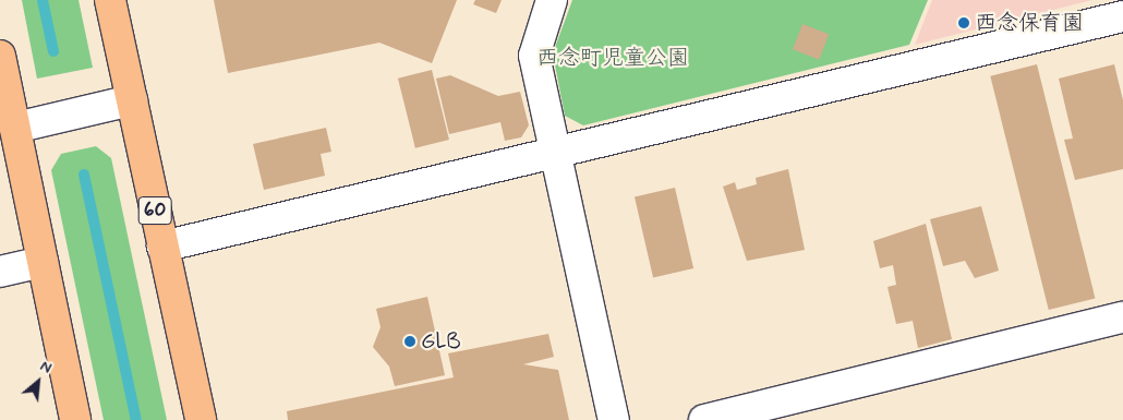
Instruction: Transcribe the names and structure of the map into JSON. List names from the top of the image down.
{
  "streets": {
    "main road": ["60"]
  },
  "parks": ["西念町児童公園"],
  "places": ["西念保育園", "GLB"],
  "north": "top right"
}
